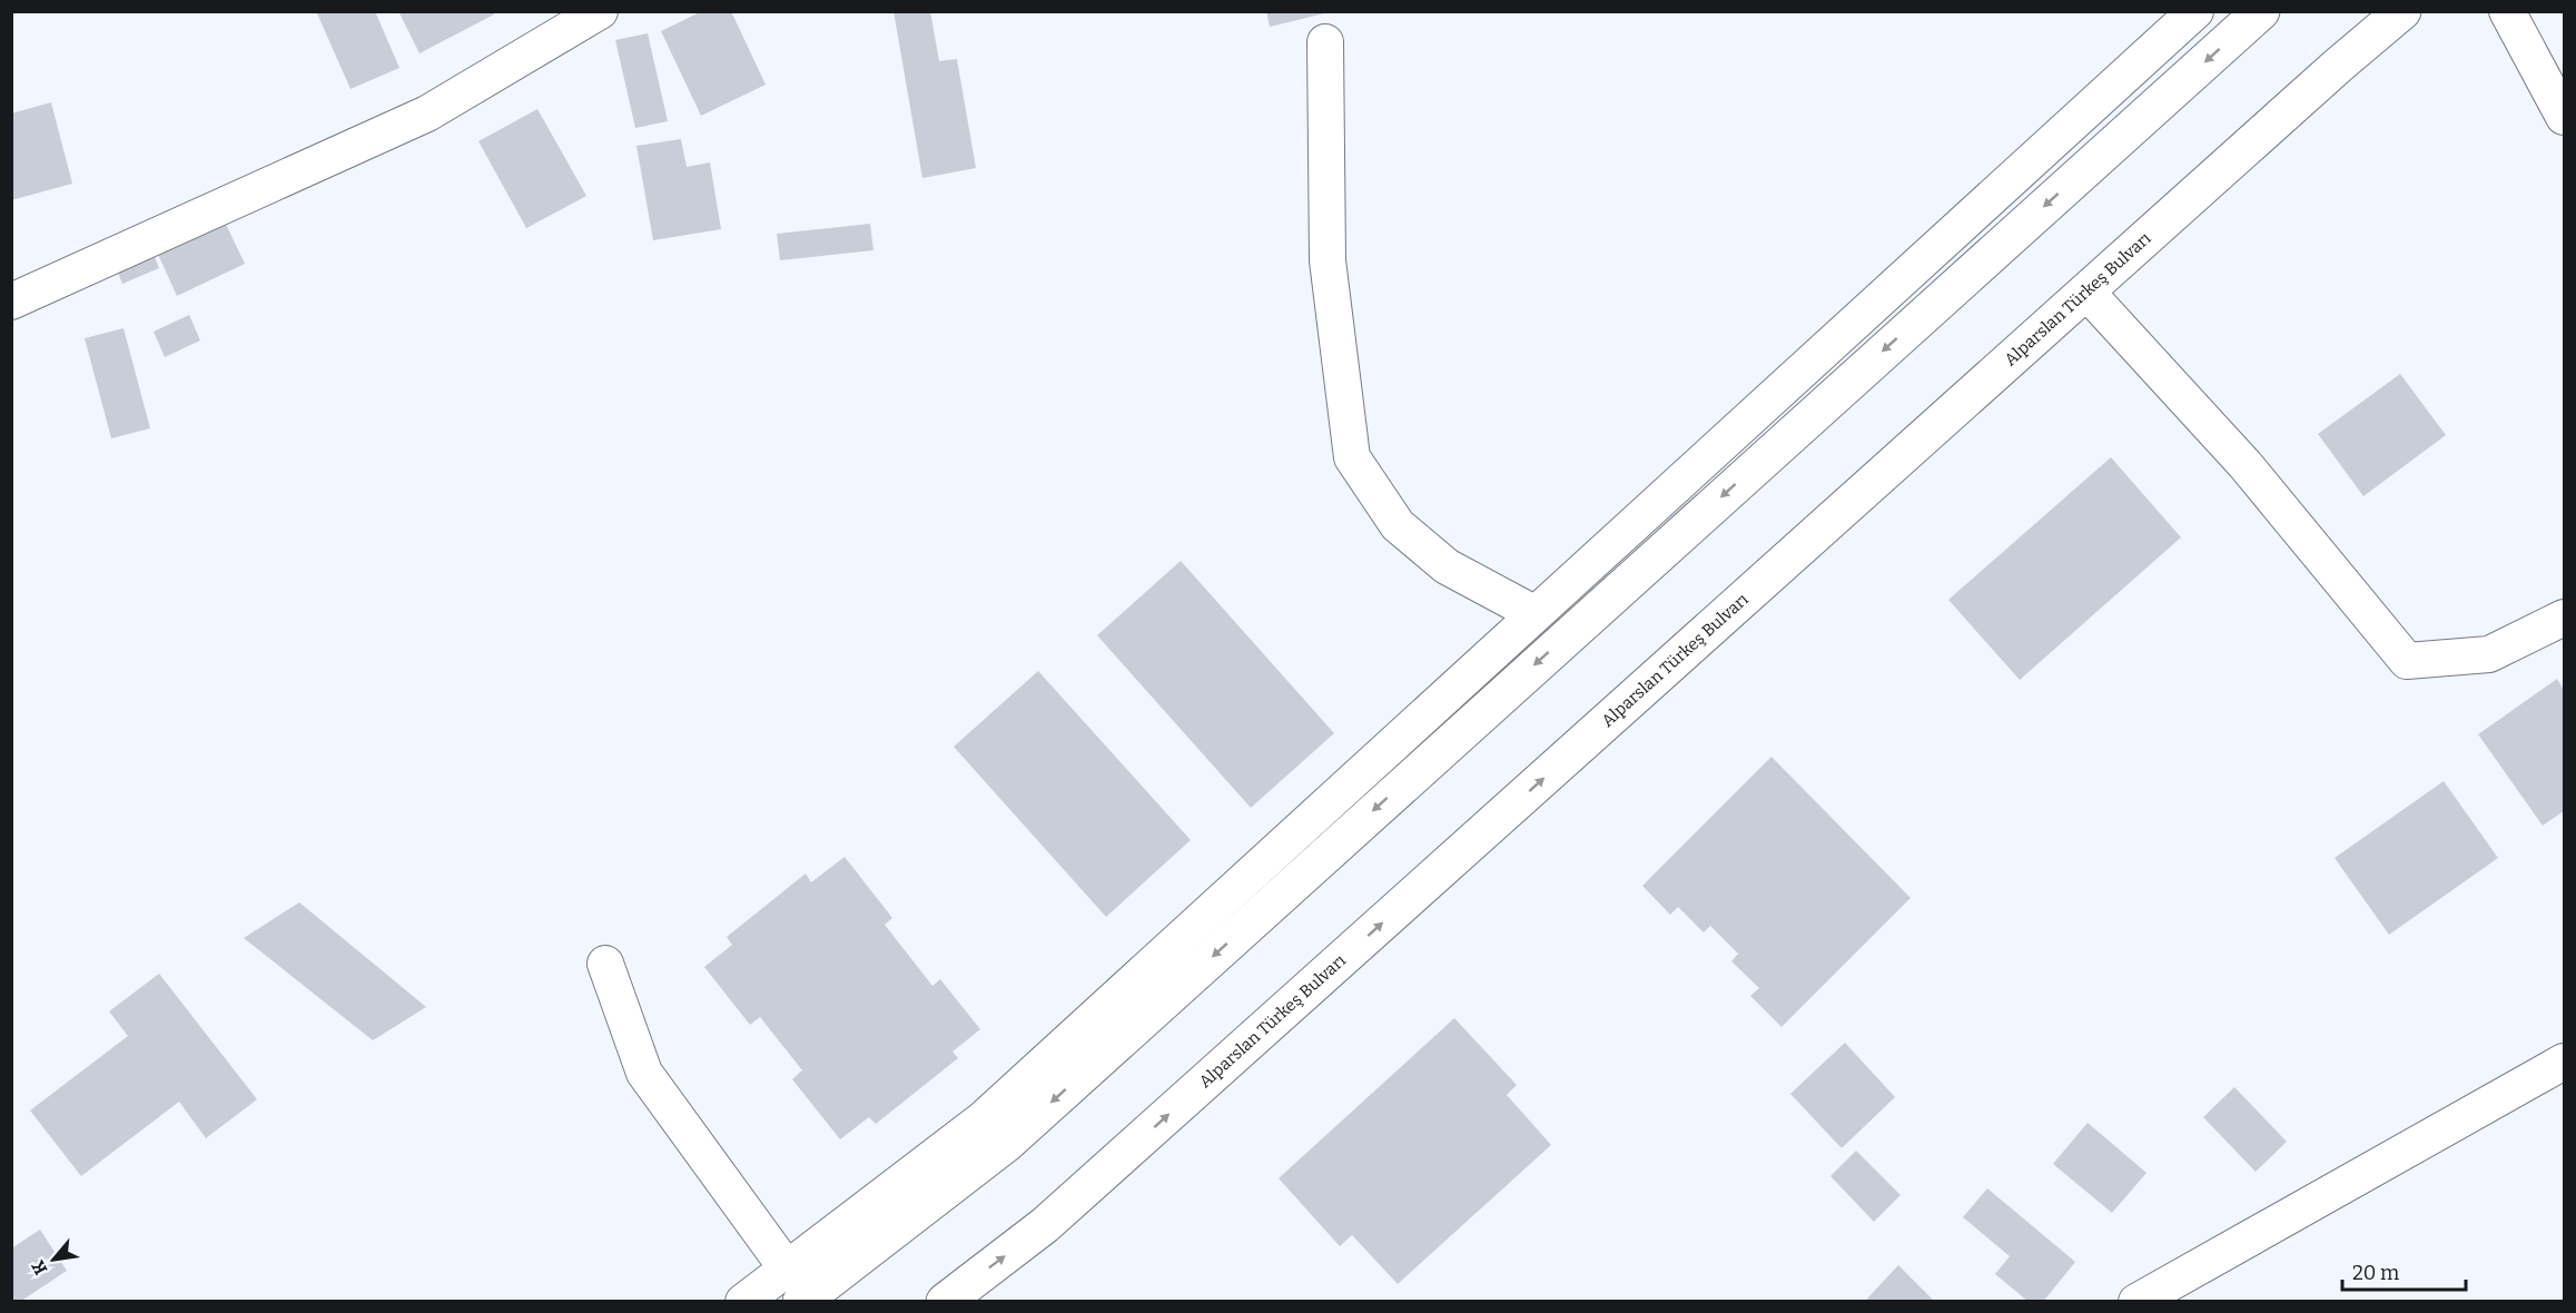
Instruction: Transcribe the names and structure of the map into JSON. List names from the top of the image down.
{
  "streets": {
    "main road": ["Alparslan Türkeş Bulvarı"]
  },
  "scale_bar": "20 m",
  "north": "bottom left"
}
